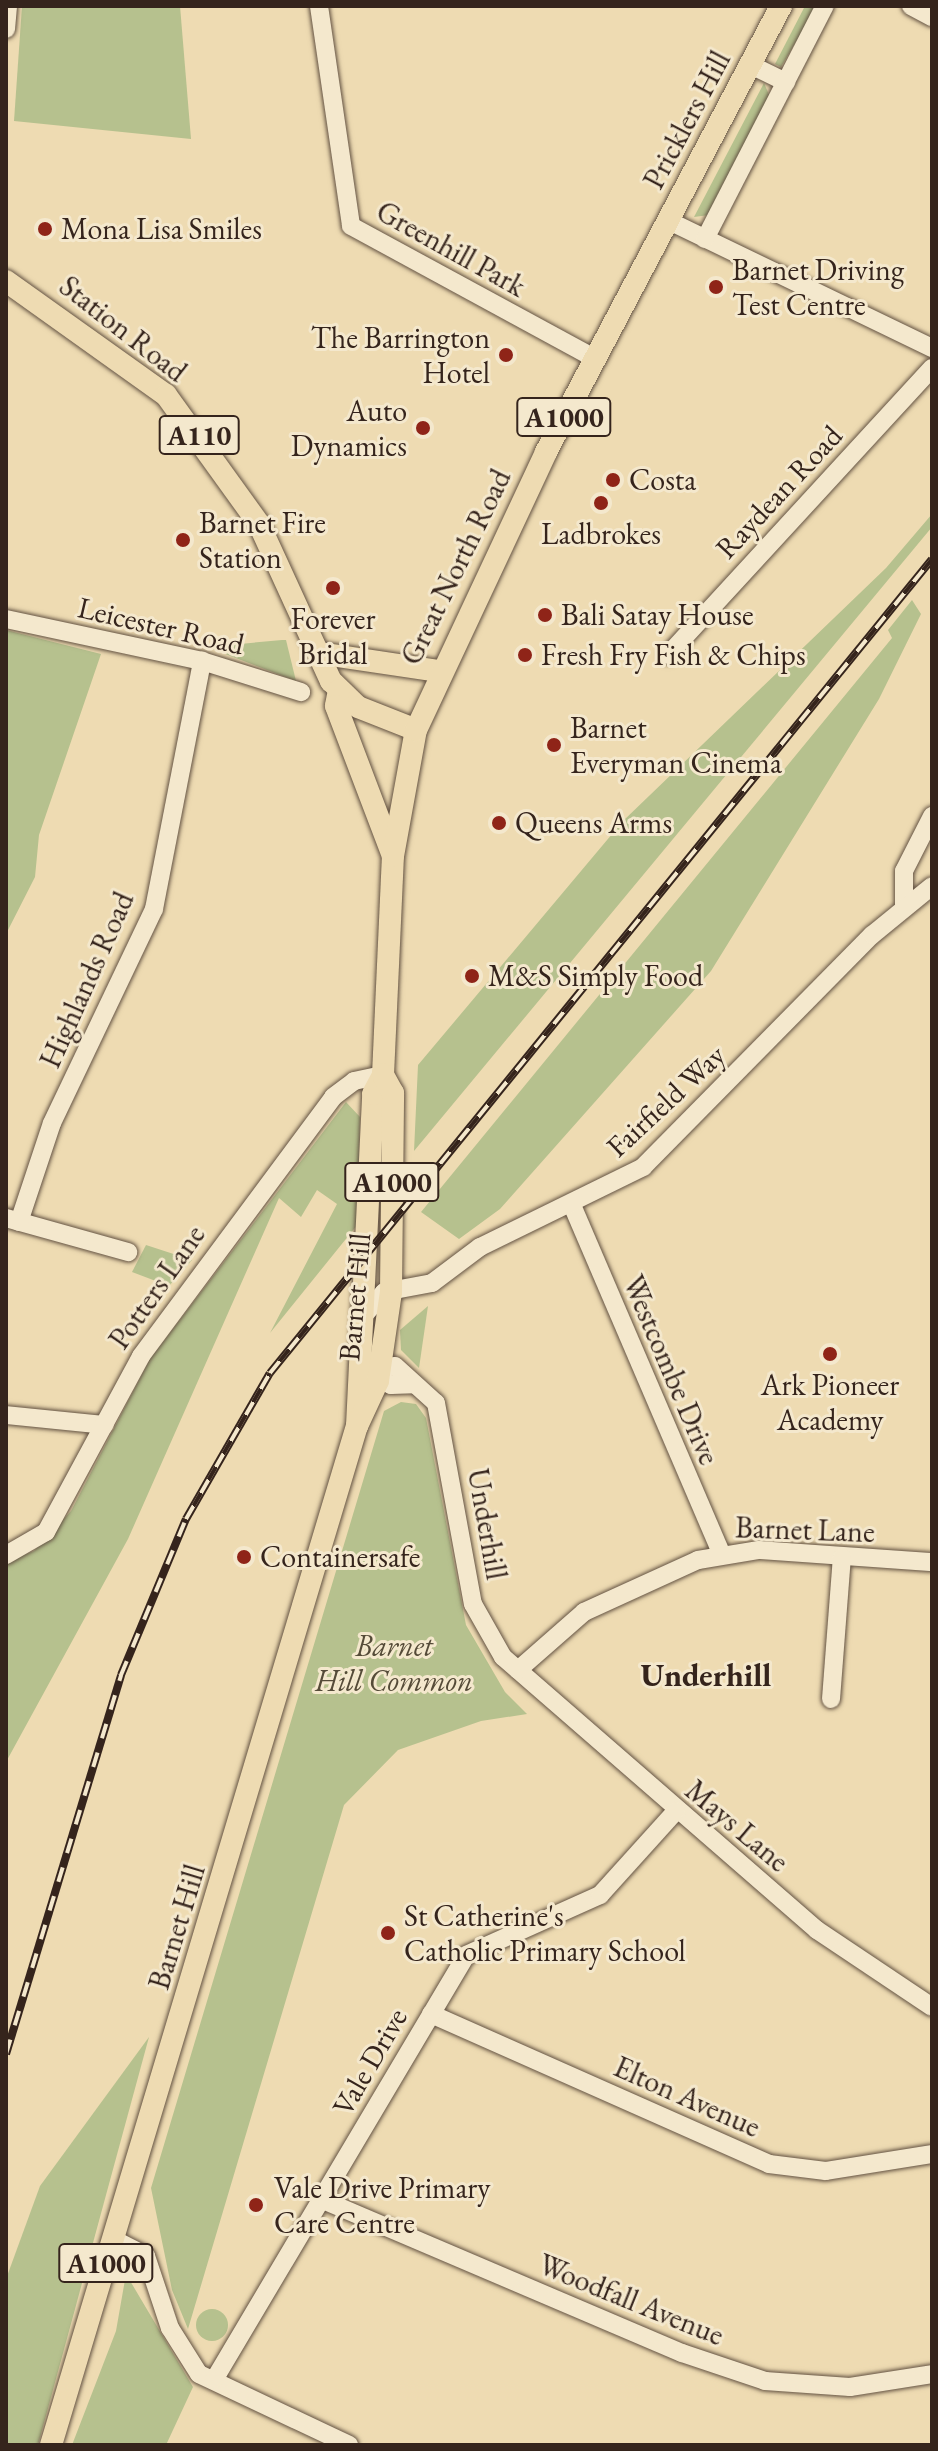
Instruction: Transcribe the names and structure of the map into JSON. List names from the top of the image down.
{
  "streets": {
    "main road": [
      "Pricklers Hill",
      "Station Road",
      "A1000",
      "A110",
      "Great North Road",
      "Barnet Hill"
    ],
    "street": [
      "Greenhill Park",
      "Raydean Road",
      "Leicester Road",
      "Highlands Road",
      "Fairfield Way",
      "Potters Lane",
      "Westcombe Drive",
      "Underhill",
      "Barnet Lane",
      "Mays Lane",
      "Vale Drive",
      "Elton Avenue",
      "Woodfall Avenue"
    ]
  },
  "crossings": [
    ["Pricklers Hill", "Great North Road"],
    ["Greenhill Park", "Great North Road"],
    ["Station Road", "A110"],
    ["Station Road", "Great North Road"],
    ["Station Road", "Barnet Hill"],
    ["A110", "Barnet Hill"],
    ["Great North Road", "Barnet Hill"],
    ["Leicester Road", "Highlands Road"],
    ["Fairfield Way", "Barnet Hill"],
    ["Fairfield Way", "Westcombe Drive"],
    ["Potters Lane", "Barnet Hill"],
    ["Barnet Hill", "Underhill"],
    ["Westcombe Drive", "Barnet Lane"],
    ["Underhill", "Barnet Lane"],
    ["Underhill", "Mays Lane"],
    ["Barnet Lane", "Mays Lane"],
    ["Mays Lane", "Vale Drive"],
    ["Vale Drive", "Elton Avenue"],
    ["Vale Drive", "Woodfall Avenue"]
  ],
  "districts": ["Underhill"],
  "parks": ["Barnet Hill Common"],
  "places": [
    "Mona Lisa Smiles",
    "Barnet Driving Test Centre",
    "The Barrington Hotel",
    "Auto Dynamics",
    "Costa",
    "Ladbrokes",
    "Barnet Fire Station",
    "Forever Bridal",
    "Bali Satay House",
    "Fresh Fry Fish & Chips",
    "Barnet Everyman Cinema",
    "Queens Arms",
    "M&S Simply Food",
    "Ark Pioneer Academy",
    "Containersafe",
    "St Catherine's Catholic Primary School",
    "Vale Drive Primary Care Centre"
  ]
}
